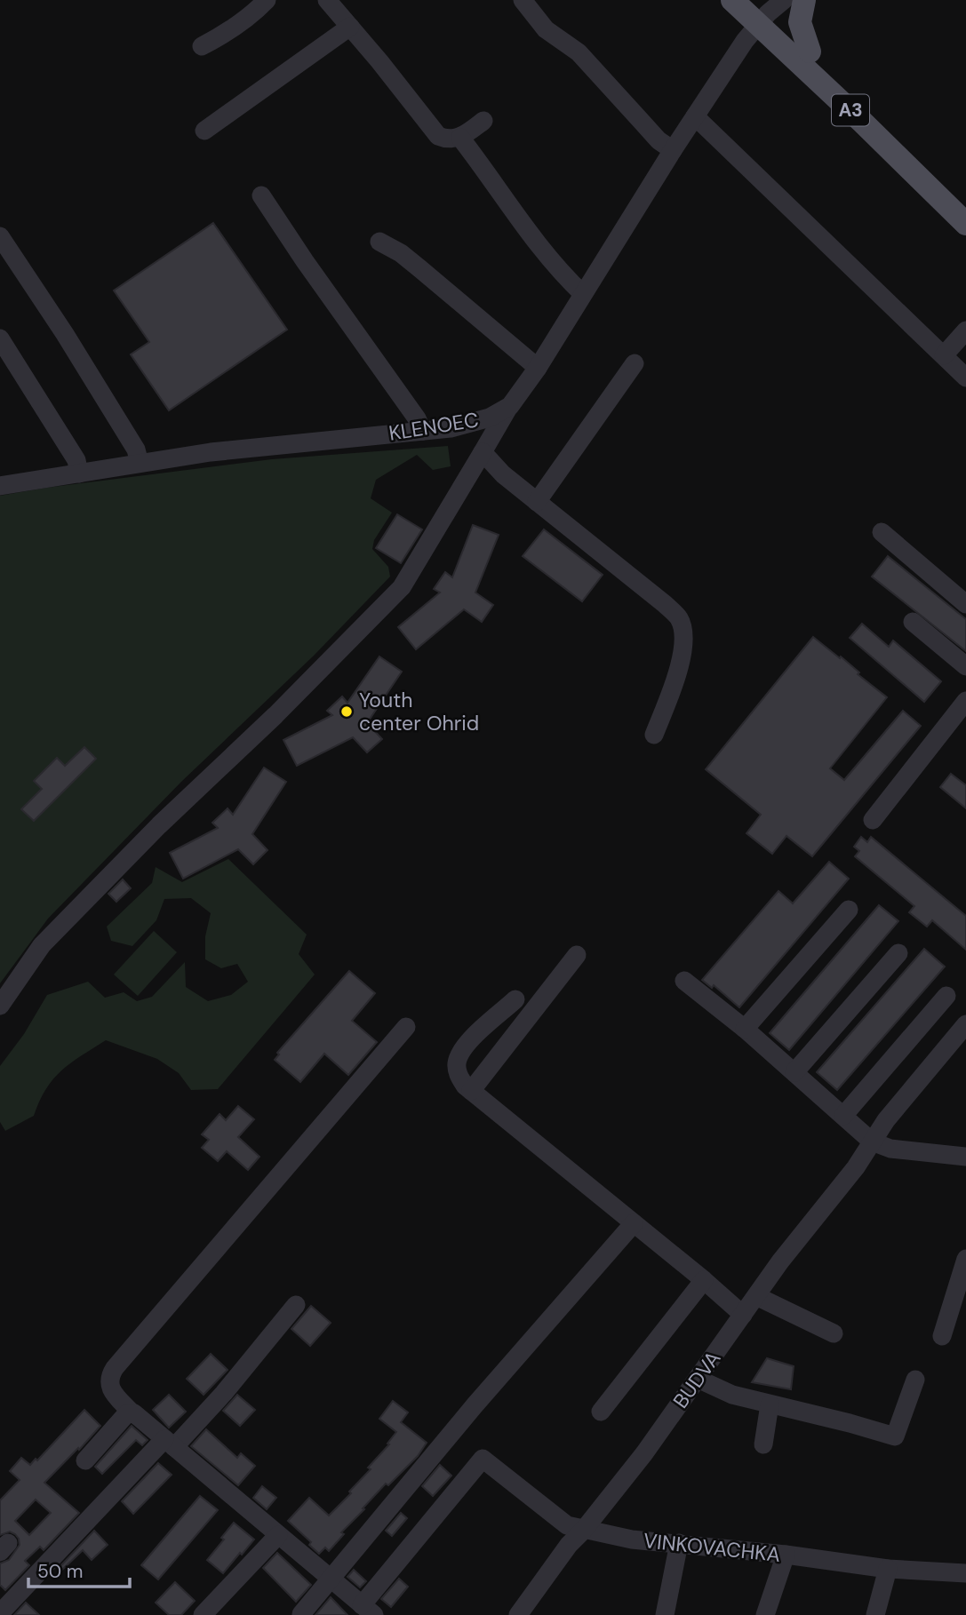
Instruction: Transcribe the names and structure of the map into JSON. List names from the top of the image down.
{
  "streets": {
    "main road": ["A3"],
    "street": ["KLENOEC", "BUDVA", "VINKOVACHKA"]
  },
  "crossings": [
    ["A3", "KLENOEC"],
    ["BUDVA", "VINKOVACHKA"]
  ],
  "places": ["Youth center Ohrid"],
  "scale_bar": "50 m"
}
